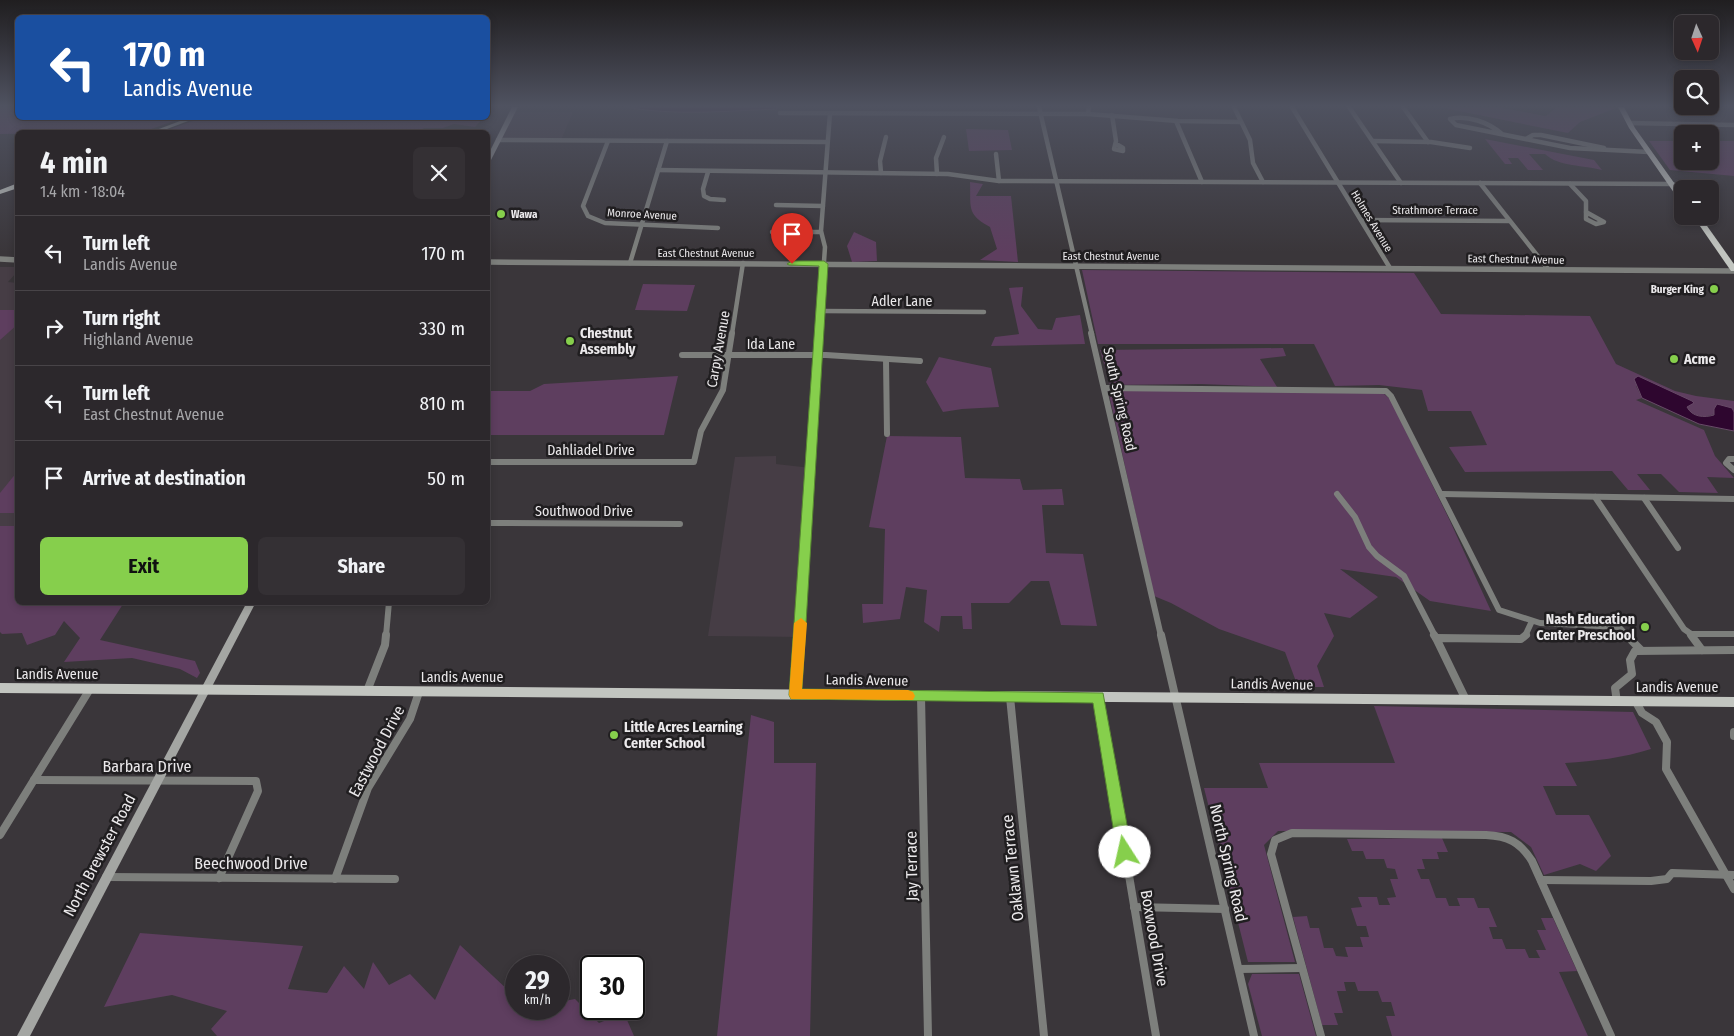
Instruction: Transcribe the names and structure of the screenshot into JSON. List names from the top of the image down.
{
  "streets": {
    "main road": ["Landis Avenue", "North Brewster Road"],
    "street": [
      "Strathmore Terrace",
      "Monroe Avenue",
      "Holmes Avenue",
      "East Chestnut Avenue",
      "Adler Lane",
      "Ida Lane",
      "Carpy Avenue",
      "South Spring Road",
      "Dahliadel Drive",
      "Southwood Drive",
      "Eastwood Drive",
      "Barbara Drive",
      "Beechwood Drive",
      "North Spring Road",
      "Jay Terrace",
      "Oaklawn Terrace",
      "Boxwood Drive"
    ]
  },
  "crossings": [
    ["Strathmore Terrace", "Holmes Avenue"],
    ["Holmes Avenue", "East Chestnut Avenue"],
    ["East Chestnut Avenue", "Carpy Avenue"],
    ["East Chestnut Avenue", "South Spring Road"],
    ["Ida Lane", "Carpy Avenue"],
    ["Carpy Avenue", "Dahliadel Drive"],
    ["South Spring Road", "Landis Avenue"],
    ["South Spring Road", "North Spring Road"],
    ["Landis Avenue", "Eastwood Drive"],
    ["Landis Avenue", "North Brewster Road"],
    ["Landis Avenue", "North Spring Road"],
    ["Landis Avenue", "Jay Terrace"],
    ["Landis Avenue", "Oaklawn Terrace"],
    ["Landis Avenue", "Boxwood Drive"],
    ["Eastwood Drive", "Beechwood Drive"],
    ["Barbara Drive", "North Brewster Road"],
    ["Barbara Drive", "Beechwood Drive"],
    ["North Brewster Road", "Beechwood Drive"]
  ],
  "places": [
    "Wawa",
    "Burger King",
    "Chestnut Assembly",
    "Acme",
    "Nash Education Center Preschool",
    "Little Acres Learning Center School"
  ],
  "north": "bottom",
  "page": {
    "map_buttons": ["+", "−"],
    "turn": ["170 m", "Landis Avenue"],
    "heading": ["4 min", "1.4 km · 18:04"],
    "list": [
      {
        "name": "Turn left",
        "note": "Landis Avenue",
        "value": "170 m"
      },
      {
        "name": "Turn right",
        "note": "Highland Avenue",
        "value": "330 m"
      },
      {
        "name": "Turn left",
        "note": "East Chestnut Avenue",
        "value": "810 m"
      },
      {
        "name": "Arrive at destination",
        "value": "50 m"
      }
    ],
    "buttons": ["Exit", "Share"],
    "speed": "29 km/h",
    "limit": "30"
  }
}
